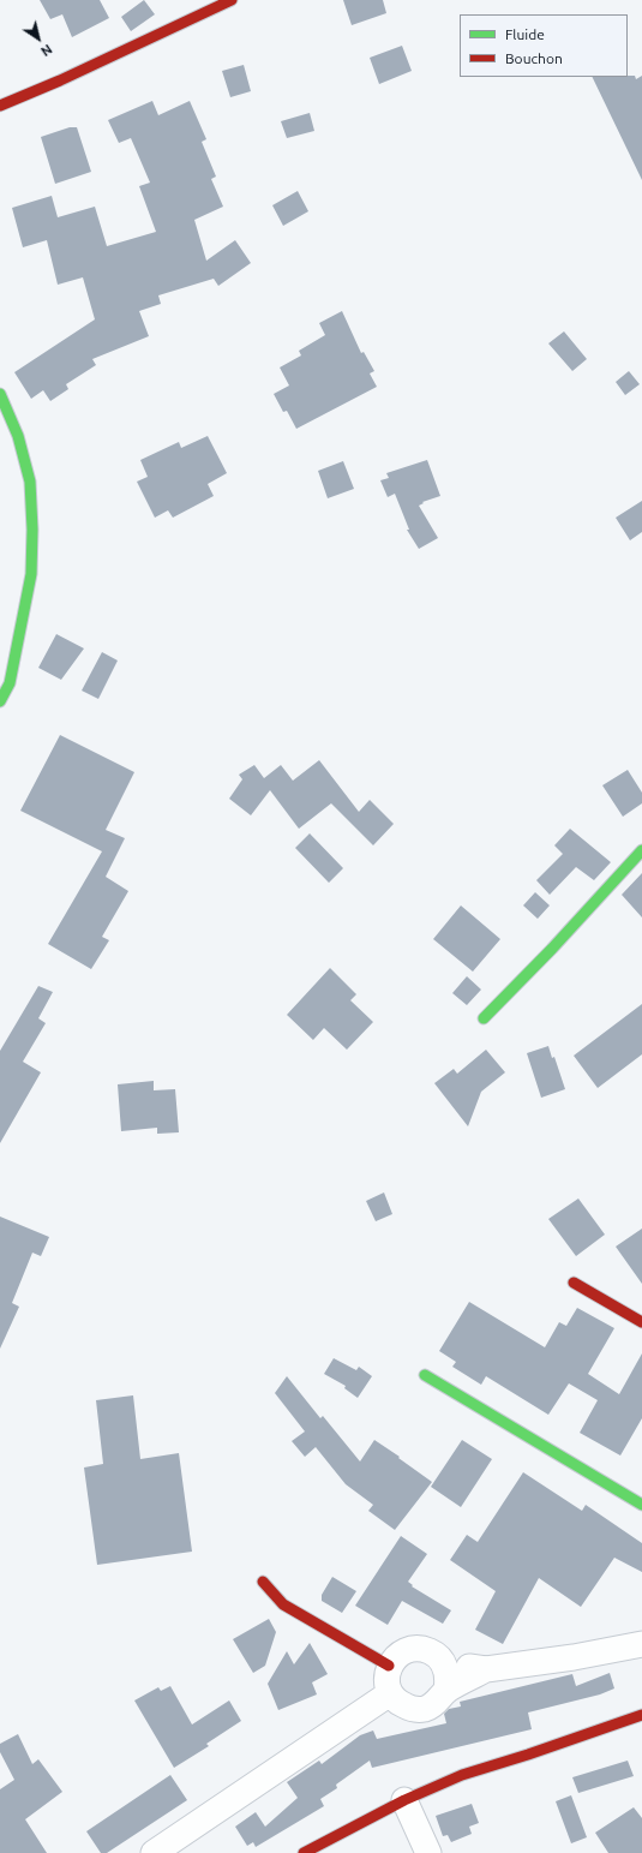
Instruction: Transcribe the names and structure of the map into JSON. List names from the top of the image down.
{
  "legend": ["Fluide", "Bouchon"],
  "north": "bottom right"
}
